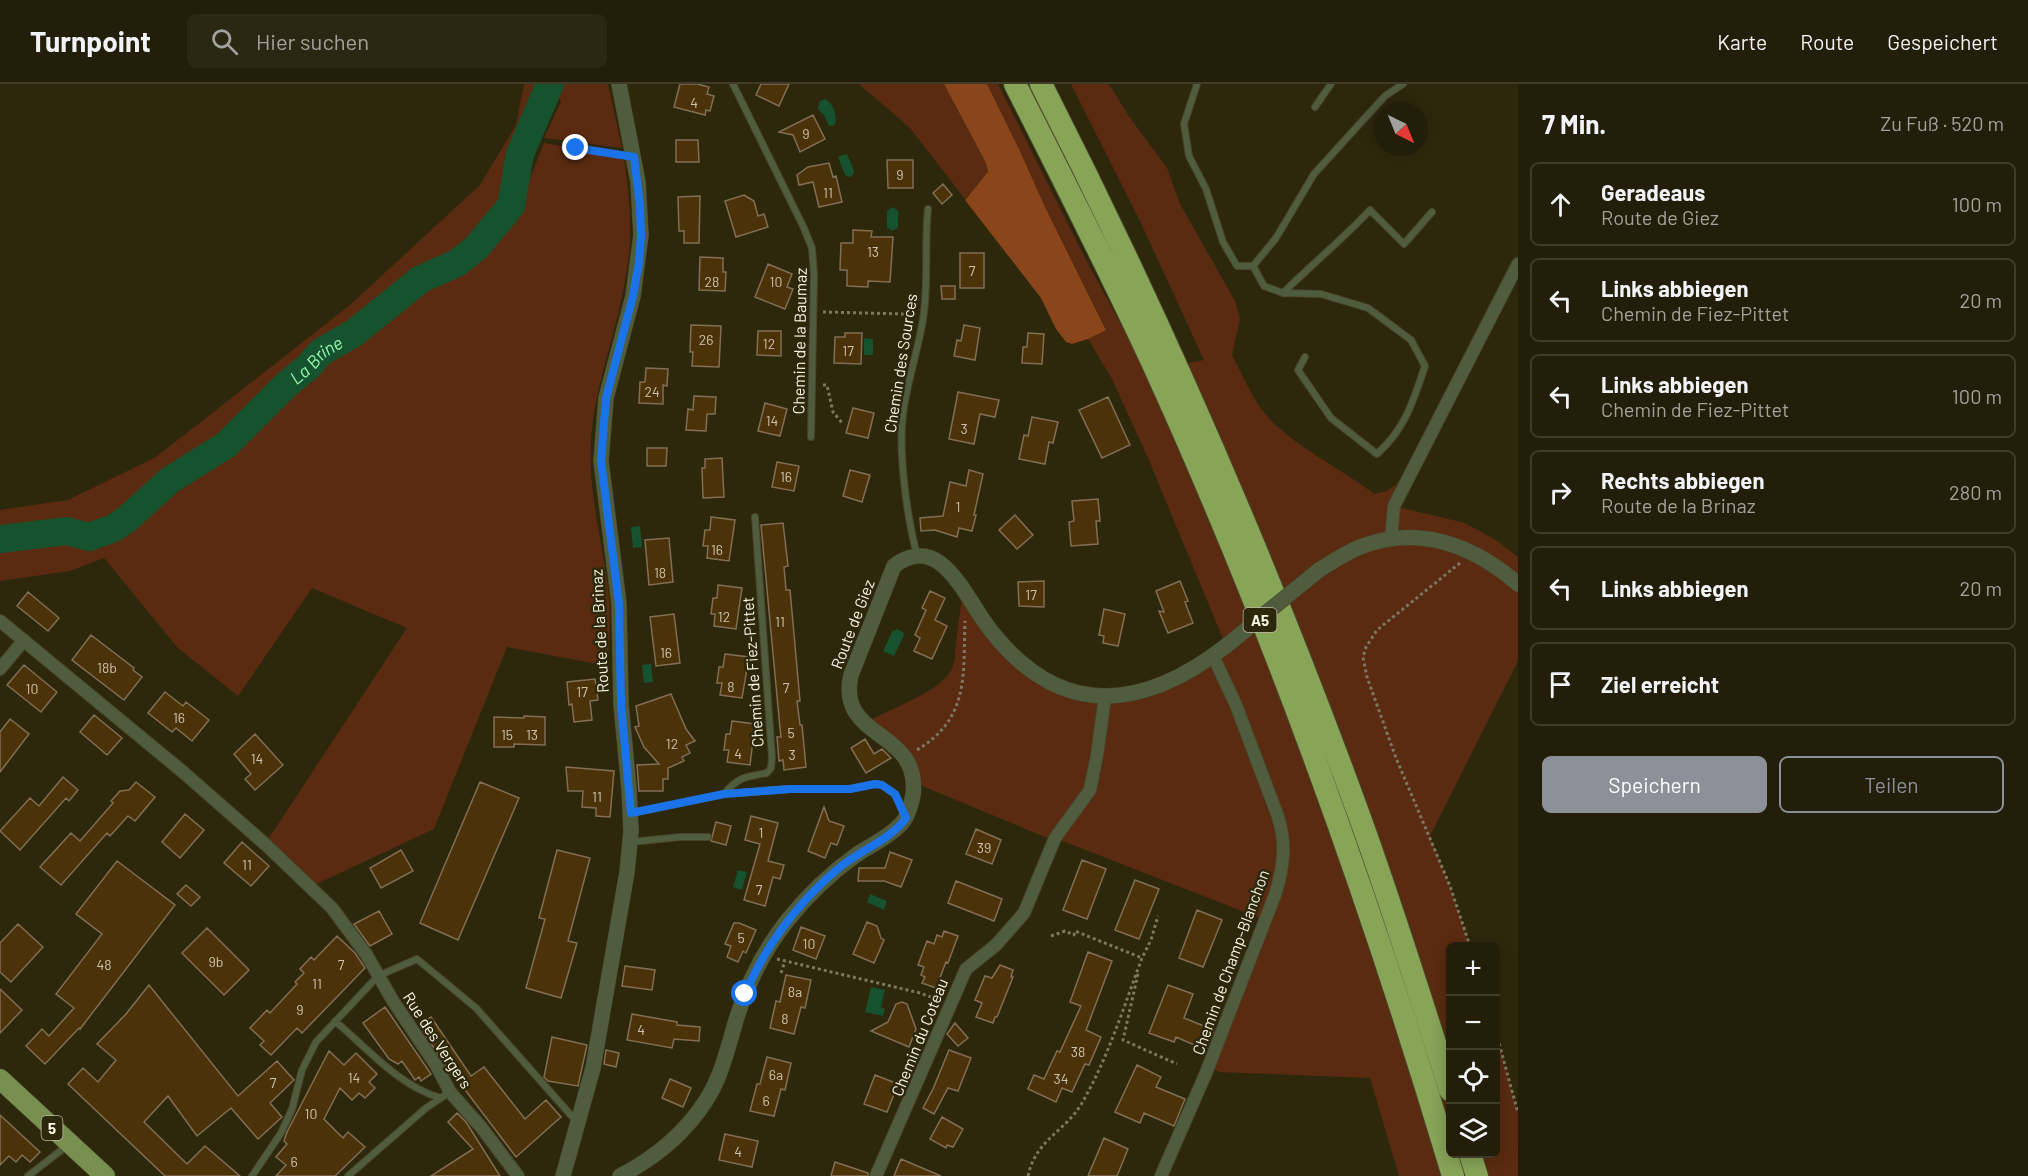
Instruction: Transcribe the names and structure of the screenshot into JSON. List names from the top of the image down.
{
  "streets": {
    "highway": ["A5"],
    "main road": ["5"],
    "street": [
      "Route de Giez",
      "Route de la Brinaz",
      "Chemin de Champ-Blanchon",
      "Chemin du Coteau",
      "Rue des Vergers"
    ],
    "lane": ["Chemin de la Baumaz", "Chemin des Sources", "Chemin de Fiez-Pittet"]
  },
  "crossings": [
    ["Chemin des Sources", "Route de Giez"],
    ["Route de la Brinaz", "Chemin de Fiez-Pittet"]
  ],
  "water": ["La Brine"],
  "house_numbers": [
    "4",
    "9",
    "9",
    "11",
    "13",
    "7",
    "28",
    "10",
    "26",
    "12",
    "17",
    "24",
    "14",
    "3",
    "16",
    "1",
    "16",
    "18",
    "17",
    "12",
    "11",
    "16",
    "18b",
    "8",
    "7",
    "10",
    "17",
    "16",
    "5",
    "15",
    "13",
    "12",
    "4",
    "3",
    "14",
    "11",
    "1",
    "39",
    "11",
    "7",
    "5",
    "10",
    "9b",
    "48",
    "7",
    "11",
    "8a",
    "9",
    "8",
    "4",
    "38",
    "6a",
    "14",
    "34",
    "7",
    "6",
    "10",
    "4",
    "6"
  ],
  "north": "bottom right",
  "page": {
    "header": "Turnpoint",
    "search": "Hier suchen",
    "nav": ["Karte", "Route", "Gespeichert"],
    "heading": ["7 Min.", "Zu Fuß · 520 m"],
    "list": [
      ["Geradeaus", "Route de Giez", "100 m"],
      ["Links abbiegen", "Chemin de Fiez-Pittet", "20 m"],
      ["Links abbiegen", "Chemin de Fiez-Pittet", "100 m"],
      ["Rechts abbiegen", "Route de la Brinaz", "280 m"],
      ["Links abbiegen", "20 m"],
      "Ziel erreicht"
    ],
    "buttons": ["Speichern", "Teilen"],
    "map_buttons": ["+", "−"]
  }
}
